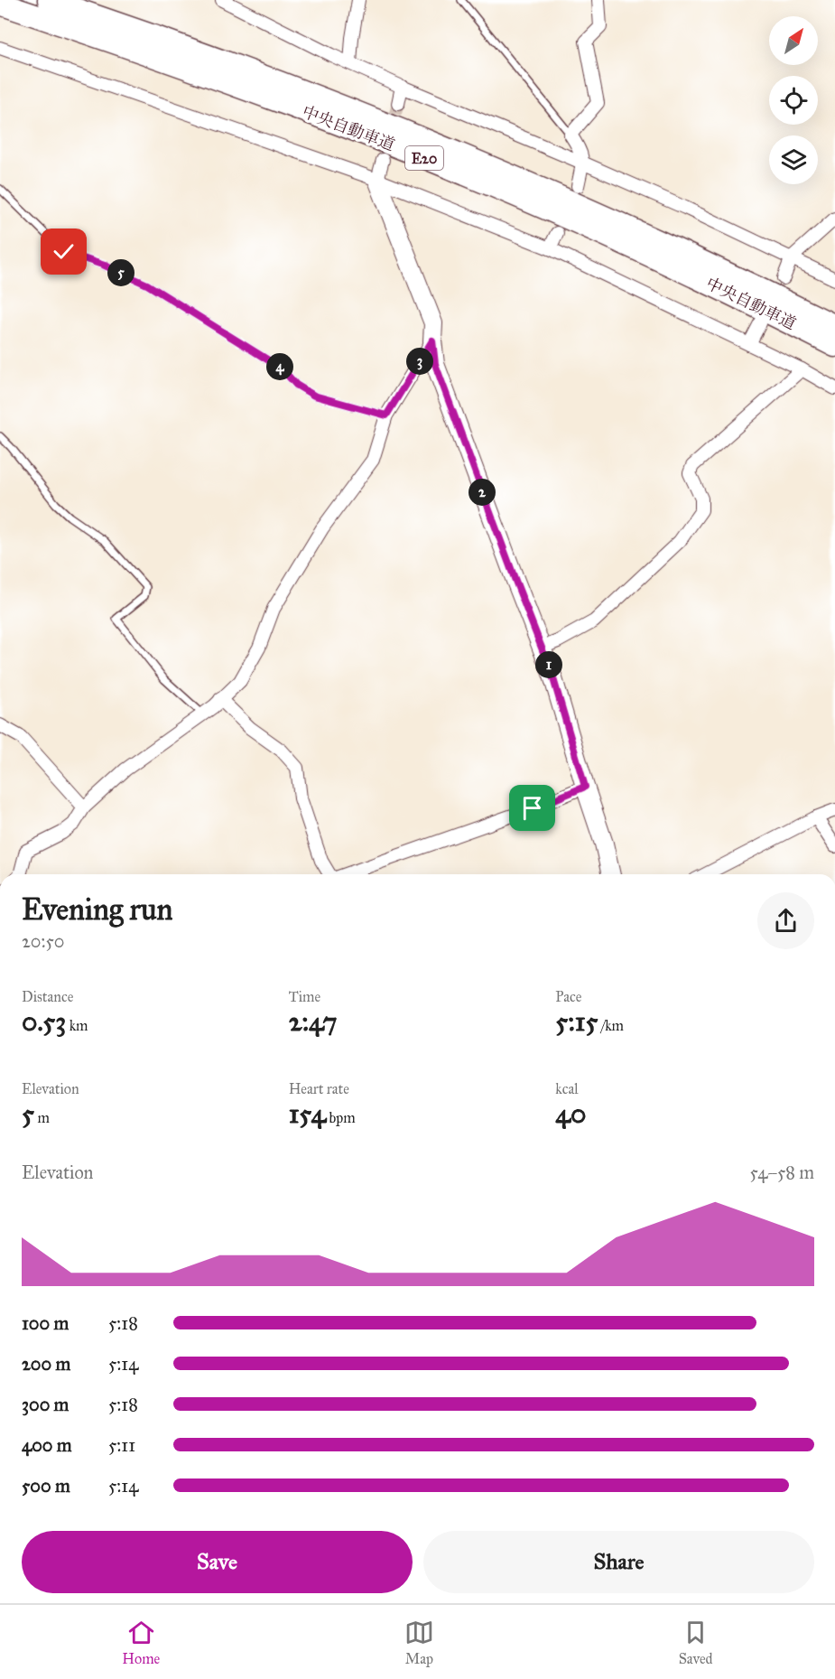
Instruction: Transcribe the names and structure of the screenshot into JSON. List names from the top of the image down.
{
  "streets": {
    "highway": ["中央自動車道", "E20"]
  },
  "north": "top right",
  "page": {
    "pins": [
      "5",
      "3",
      "4",
      "2",
      "1"
    ],
    "heading": ["Evening run", "20:50"],
    "stats": [
      ["Distance", "0.53 km"],
      ["Time", "2:47"],
      ["Pace", "5:15 /km"],
      ["Elevation", "5 m"],
      ["Heart rate", "154 bpm"],
      ["kcal", "40"]
    ],
    "chart": ["Elevation", "54–58 m"],
    "list": [
      {
        "name": "100 m",
        "note": "5:18"
      },
      {
        "name": "200 m",
        "note": "5:14"
      },
      {
        "name": "300 m",
        "note": "5:18"
      },
      {
        "name": "400 m",
        "note": "5:11"
      },
      {
        "name": "500 m",
        "note": "5:14"
      }
    ],
    "buttons": ["Save", "Share"],
    "tabs": ["Home", "Map", "Saved"]
  }
}
